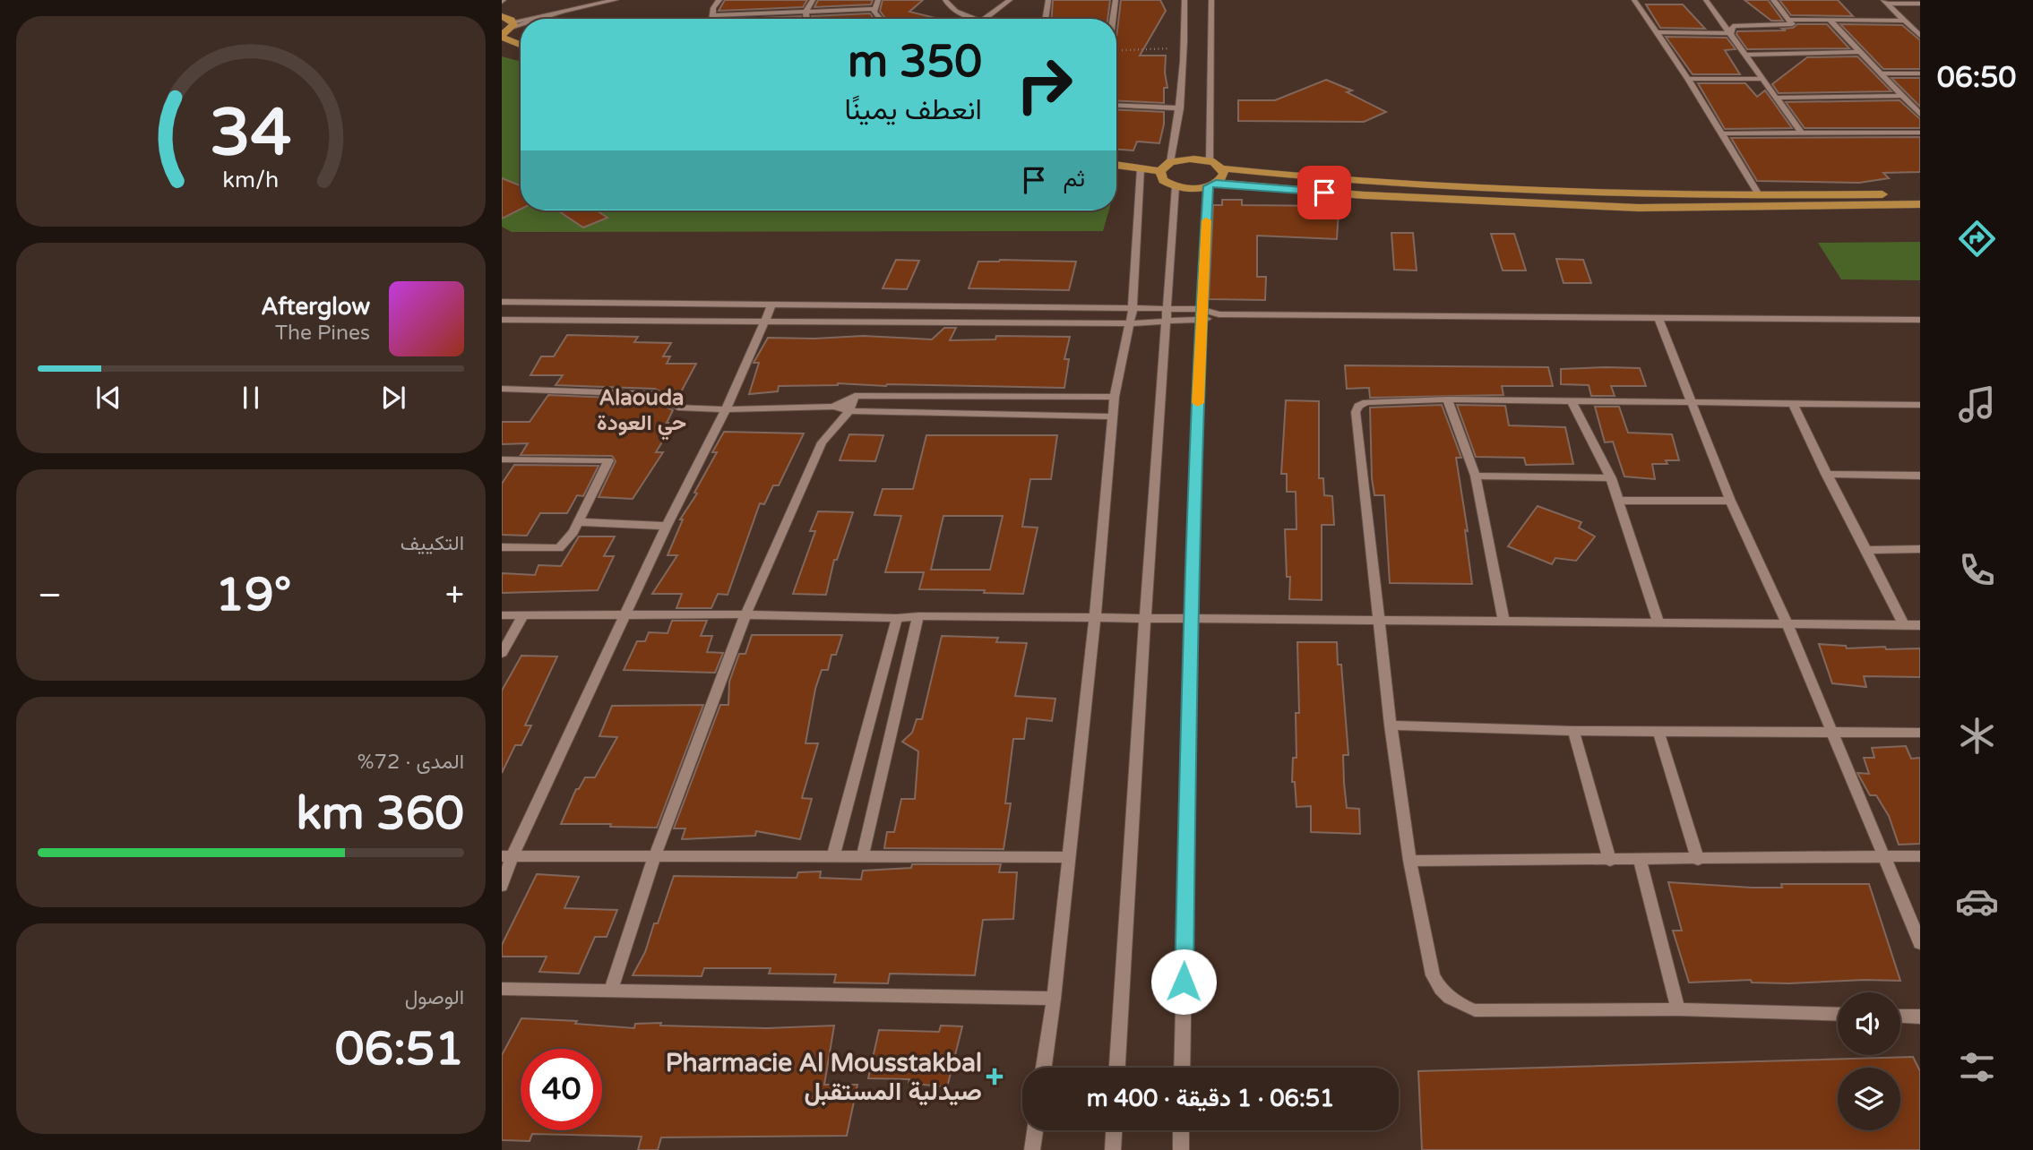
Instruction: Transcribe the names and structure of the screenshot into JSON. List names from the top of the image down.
{
  "districts": ["Alaouda حي العودة"],
  "places": {
    "health": ["Pharmacie Al Mousstakbal صيدلية المستقبل"]
  },
  "page": {
    "tabs": "06:50",
    "turn": ["350 m", "انعطف يمينًا"],
    "then": "ثم",
    "song": ["Afterglow", "The Pines"],
    "tile": [
      "التكييف",
      ["المدى · 72%", "360 km"],
      ["الوصول", "06:51"]
    ],
    "heat": ["−", "19°", "+"],
    "limit": "40",
    "trip": "06:51 · 1 دقيقة · 400 m",
    "gauge": ["34", "km/h"]
  }
}
